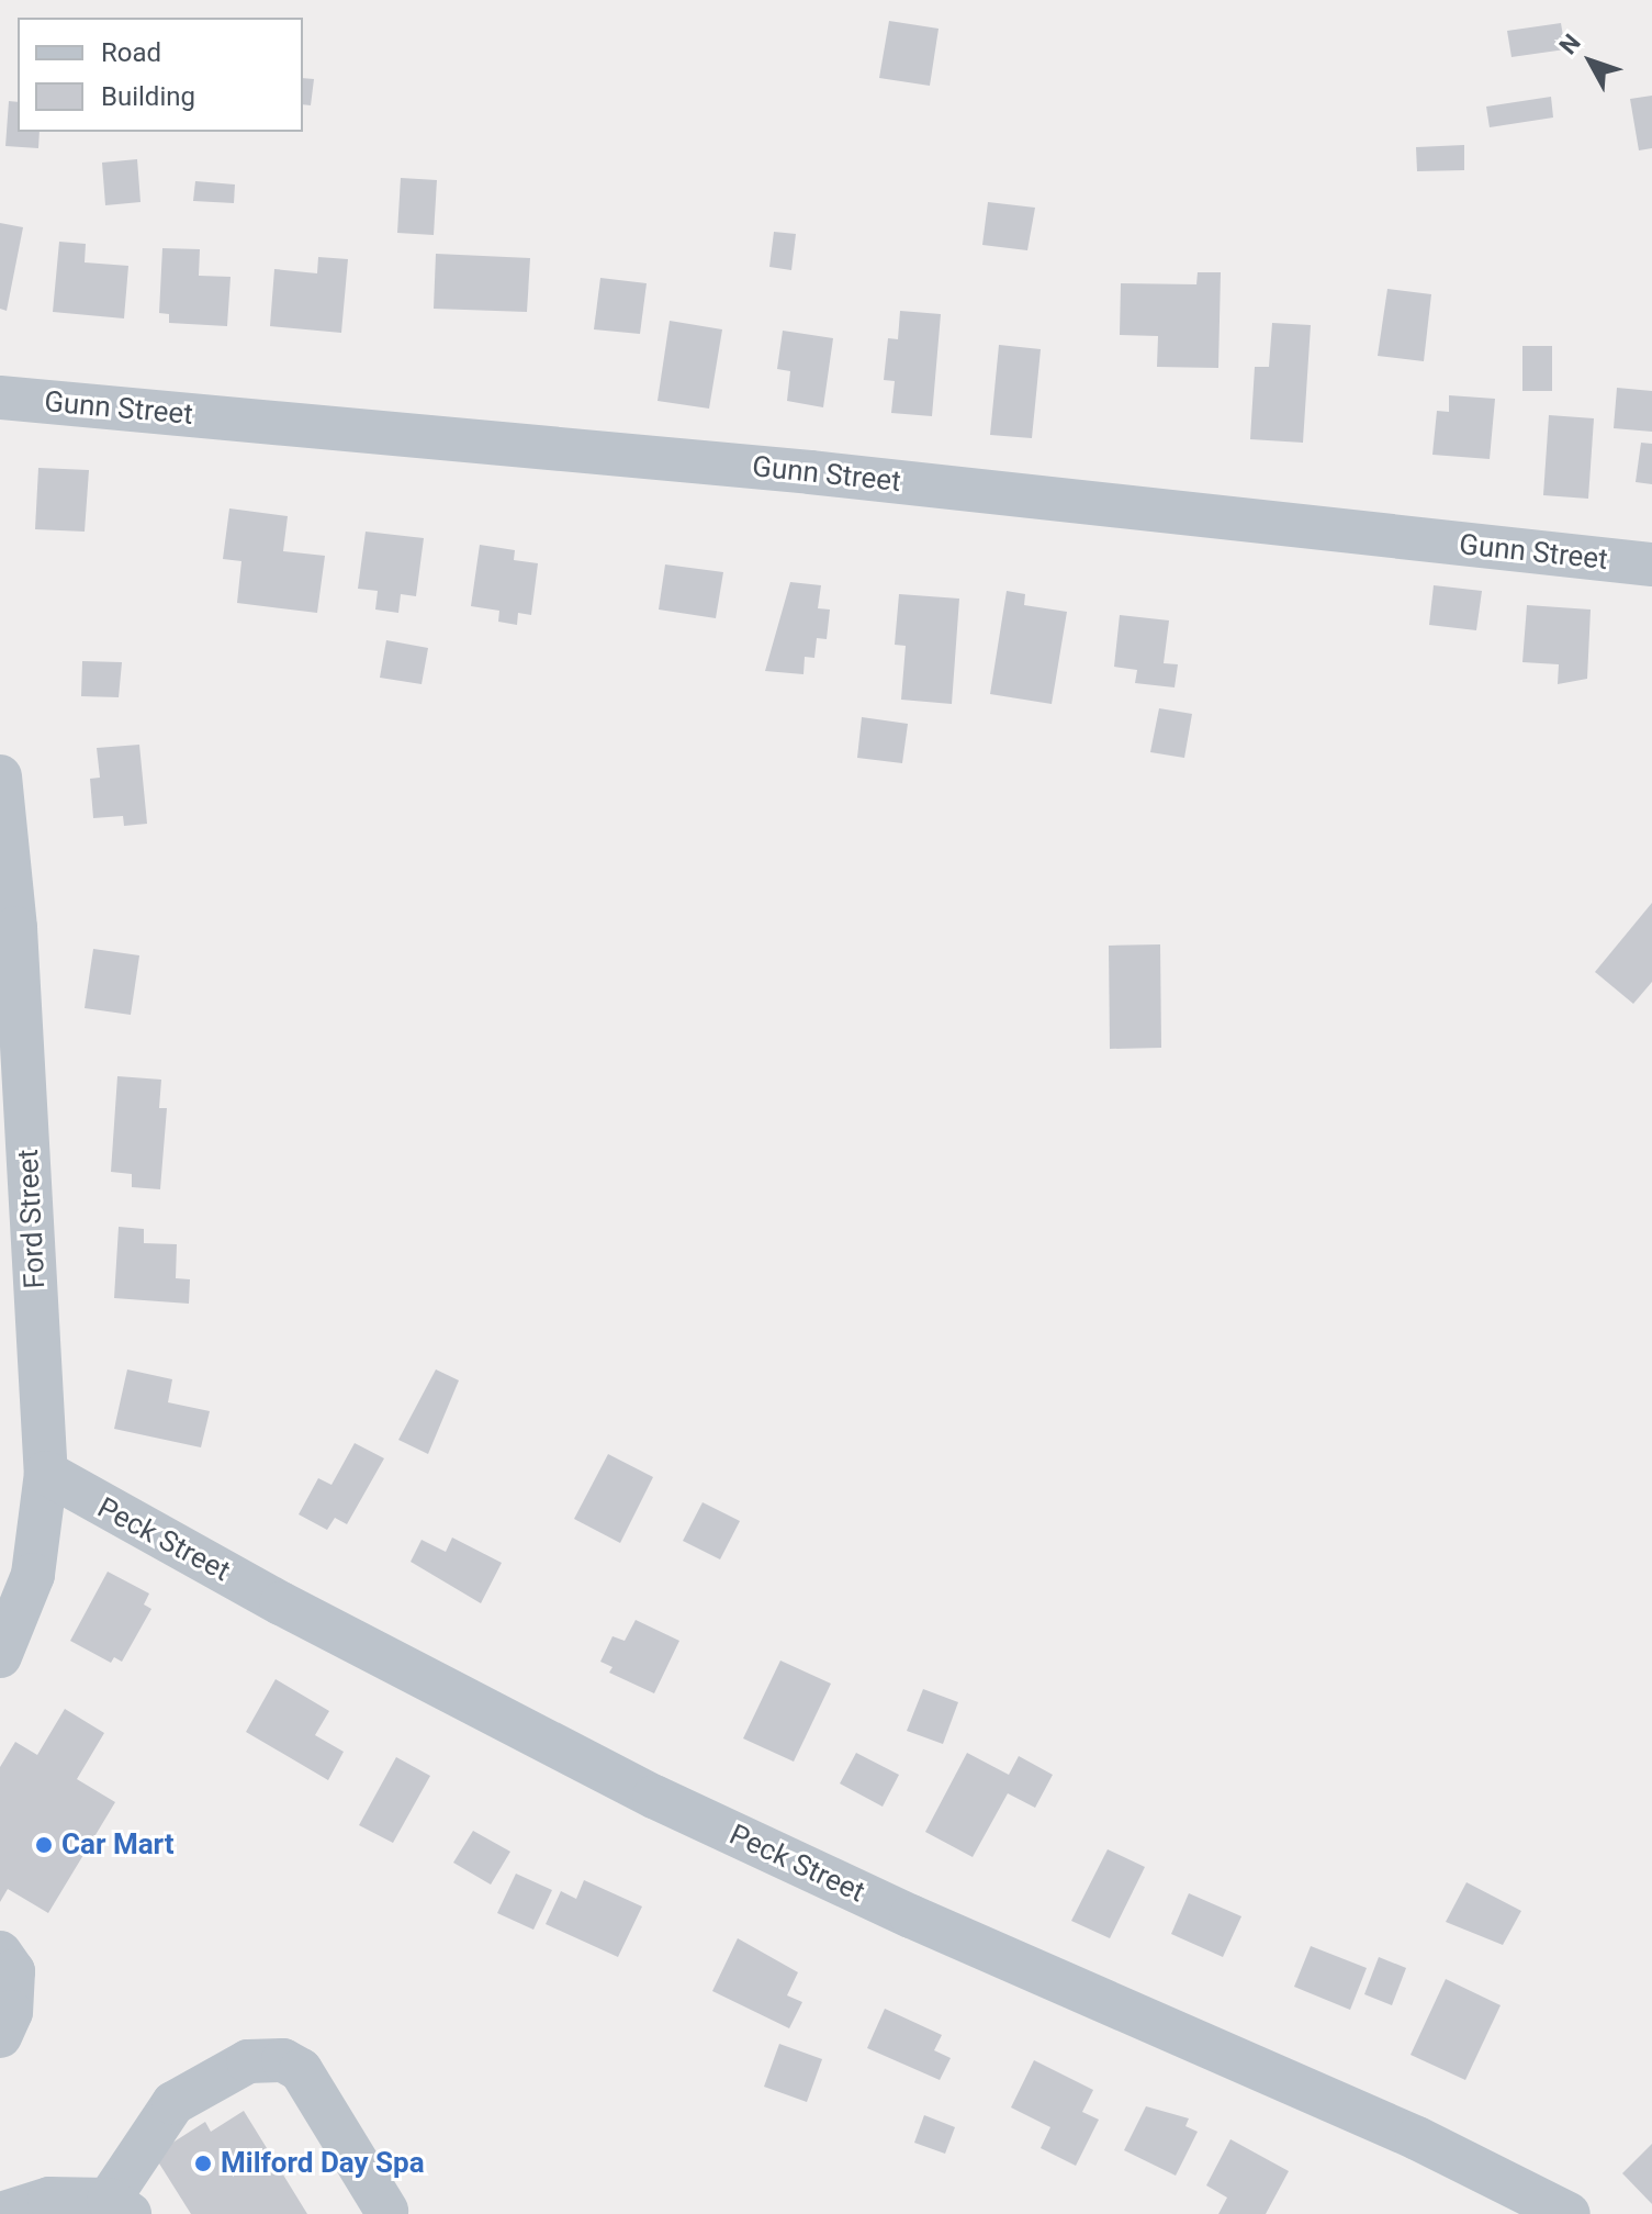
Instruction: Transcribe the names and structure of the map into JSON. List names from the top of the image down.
{
  "streets": {
    "street": ["Gunn Street", "Ford Street", "Peck Street"]
  },
  "crossings": [
    ["Ford Street", "Peck Street"]
  ],
  "places": ["Car Mart", "Milford Day Spa"],
  "legend": ["Road", "Building"],
  "north": "top left"
}
